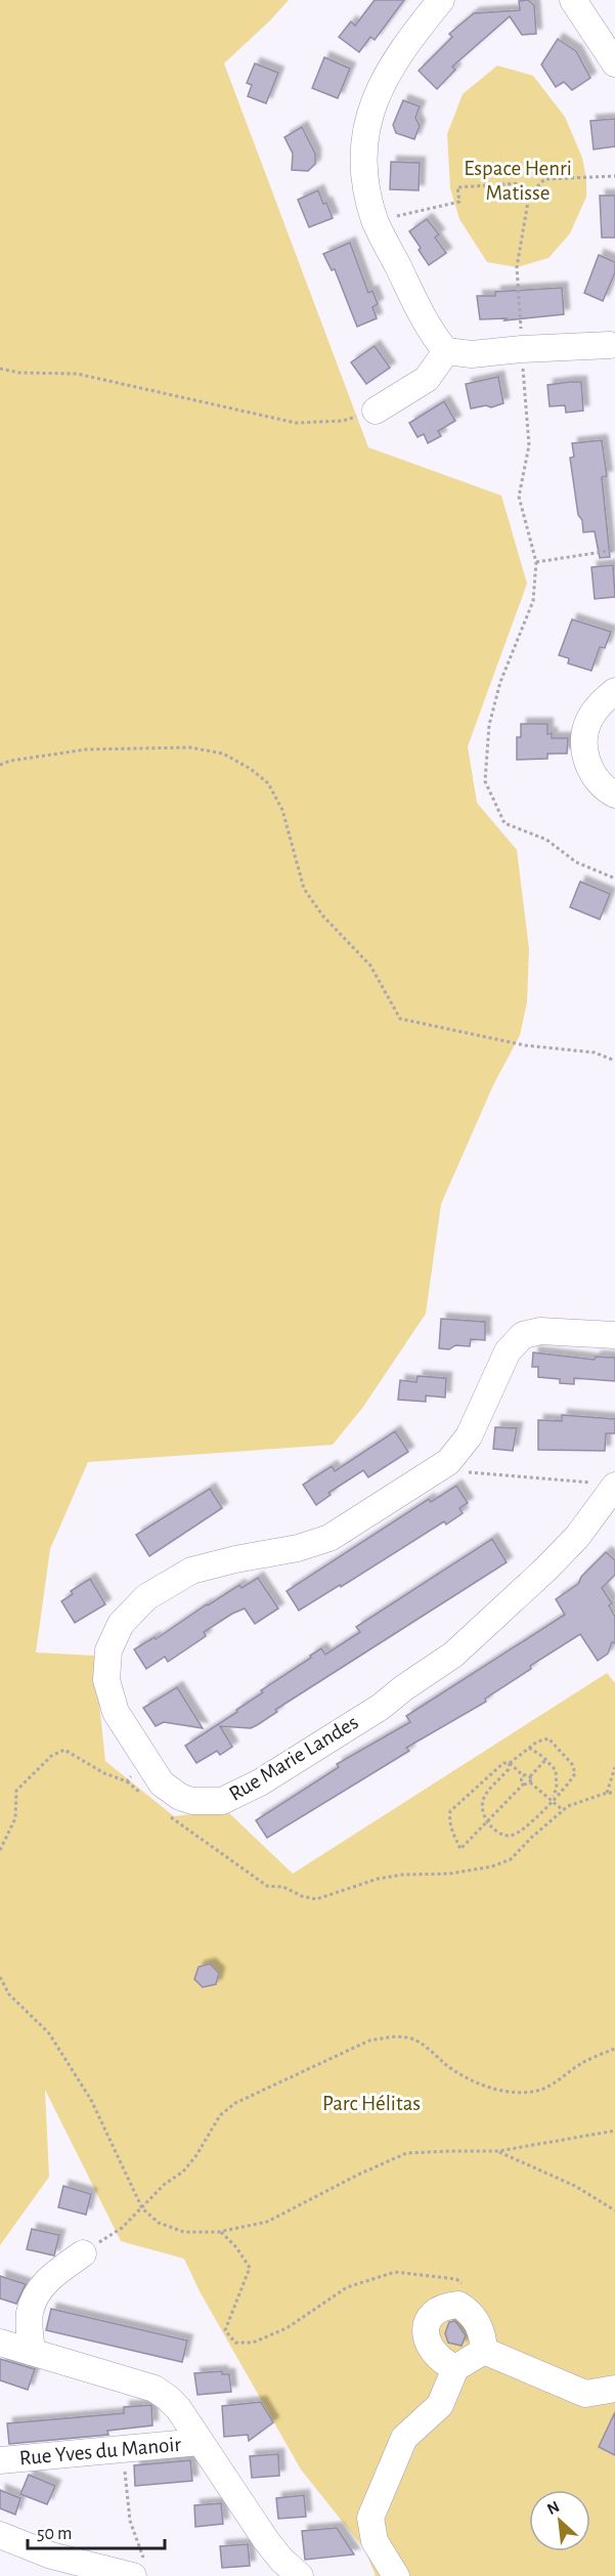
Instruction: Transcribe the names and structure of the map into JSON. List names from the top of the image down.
{
  "streets": {
    "street": ["Rue Marie Landes", "Rue Yves du Manoir"]
  },
  "parks": ["Espace Henri Matisse", "Parc Hélitas"],
  "scale_bar": "50 m",
  "north": "top left"
}
